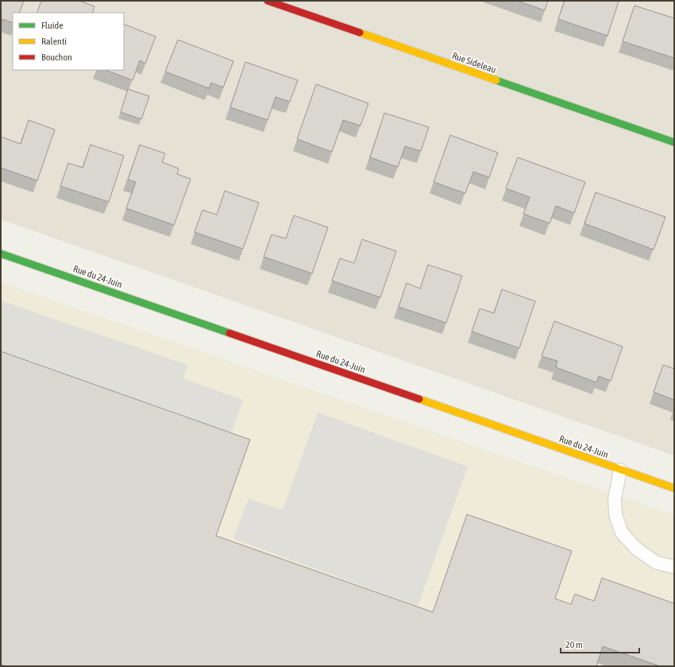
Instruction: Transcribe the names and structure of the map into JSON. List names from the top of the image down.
{
  "streets": {
    "street": ["Rue Sideleau", "Rue du 24-Juin"]
  },
  "legend": ["Fluide", "Ralenti", "Bouchon"],
  "scale_bar": "20 m"
}
